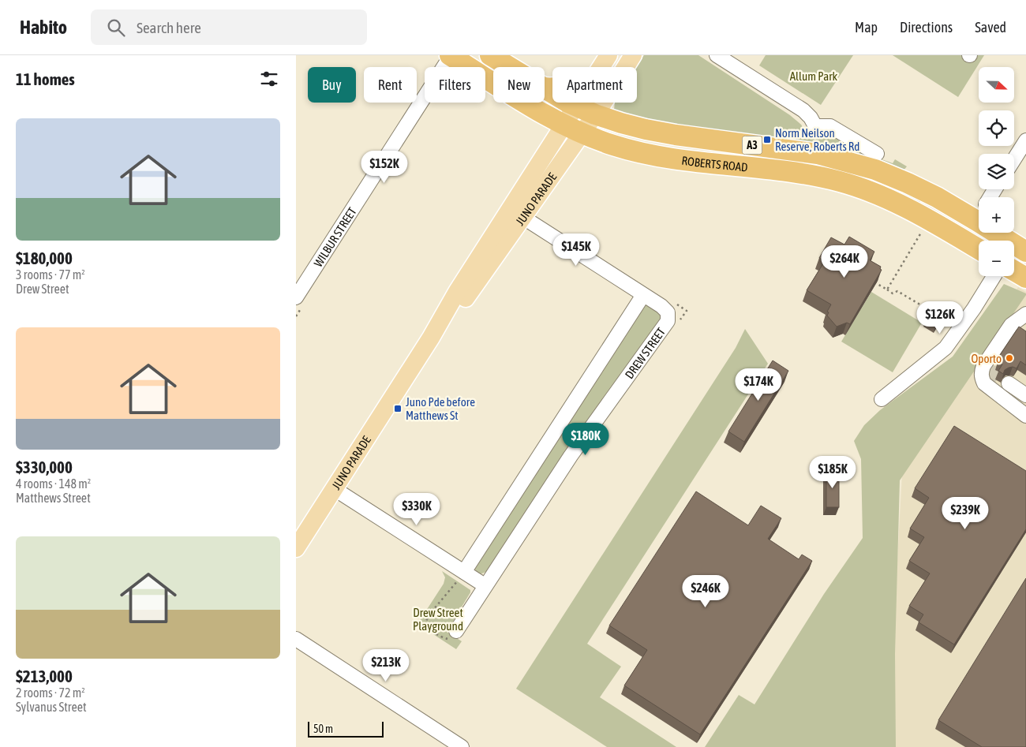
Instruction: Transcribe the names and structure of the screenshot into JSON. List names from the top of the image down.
{
  "streets": {
    "highway": ["A3", "ROBERTS ROAD"],
    "main road": ["JUNO PARADE"],
    "street": ["WILBUR STREET", "DREW STREET"]
  },
  "crossings": [
    ["ROBERTS ROAD", "JUNO PARADE"],
    ["ROBERTS ROAD", "WILBUR STREET"]
  ],
  "parks": ["Allum Park", "Drew Street Playground"],
  "places": {
    "transit": ["Norm Neilson Reserve, Roberts Rd", "Juno Pde before Matthews St"],
    "other": ["Oporto"]
  },
  "scale_bar": "50 m",
  "north": "right",
  "page": {
    "header": "Habito",
    "search": "Search here",
    "nav": ["Map", "Directions", "Saved"],
    "heading": "11 homes",
    "map_buttons": ["+", "−"],
    "chip": [
      "Buy",
      "Rent",
      "Filters",
      "New",
      "Apartment"
    ],
    "list": [
      {
        "name": "$180,000",
        "note": "3 rooms · 77 m² · Drew Street"
      },
      {
        "name": "$330,000",
        "note": "4 rooms · 148 m² · Matthews Street"
      },
      {
        "name": "$213,000",
        "note": "2 rooms · 72 m² · Sylvanus Street"
      }
    ],
    "price": [
      "$152K",
      "$145K",
      "$264K",
      "$126K",
      "$174K",
      "$180K",
      "$185K",
      "$330K",
      "$239K",
      "$246K",
      "$213K"
    ],
    "scale": "50 m"
  }
}
